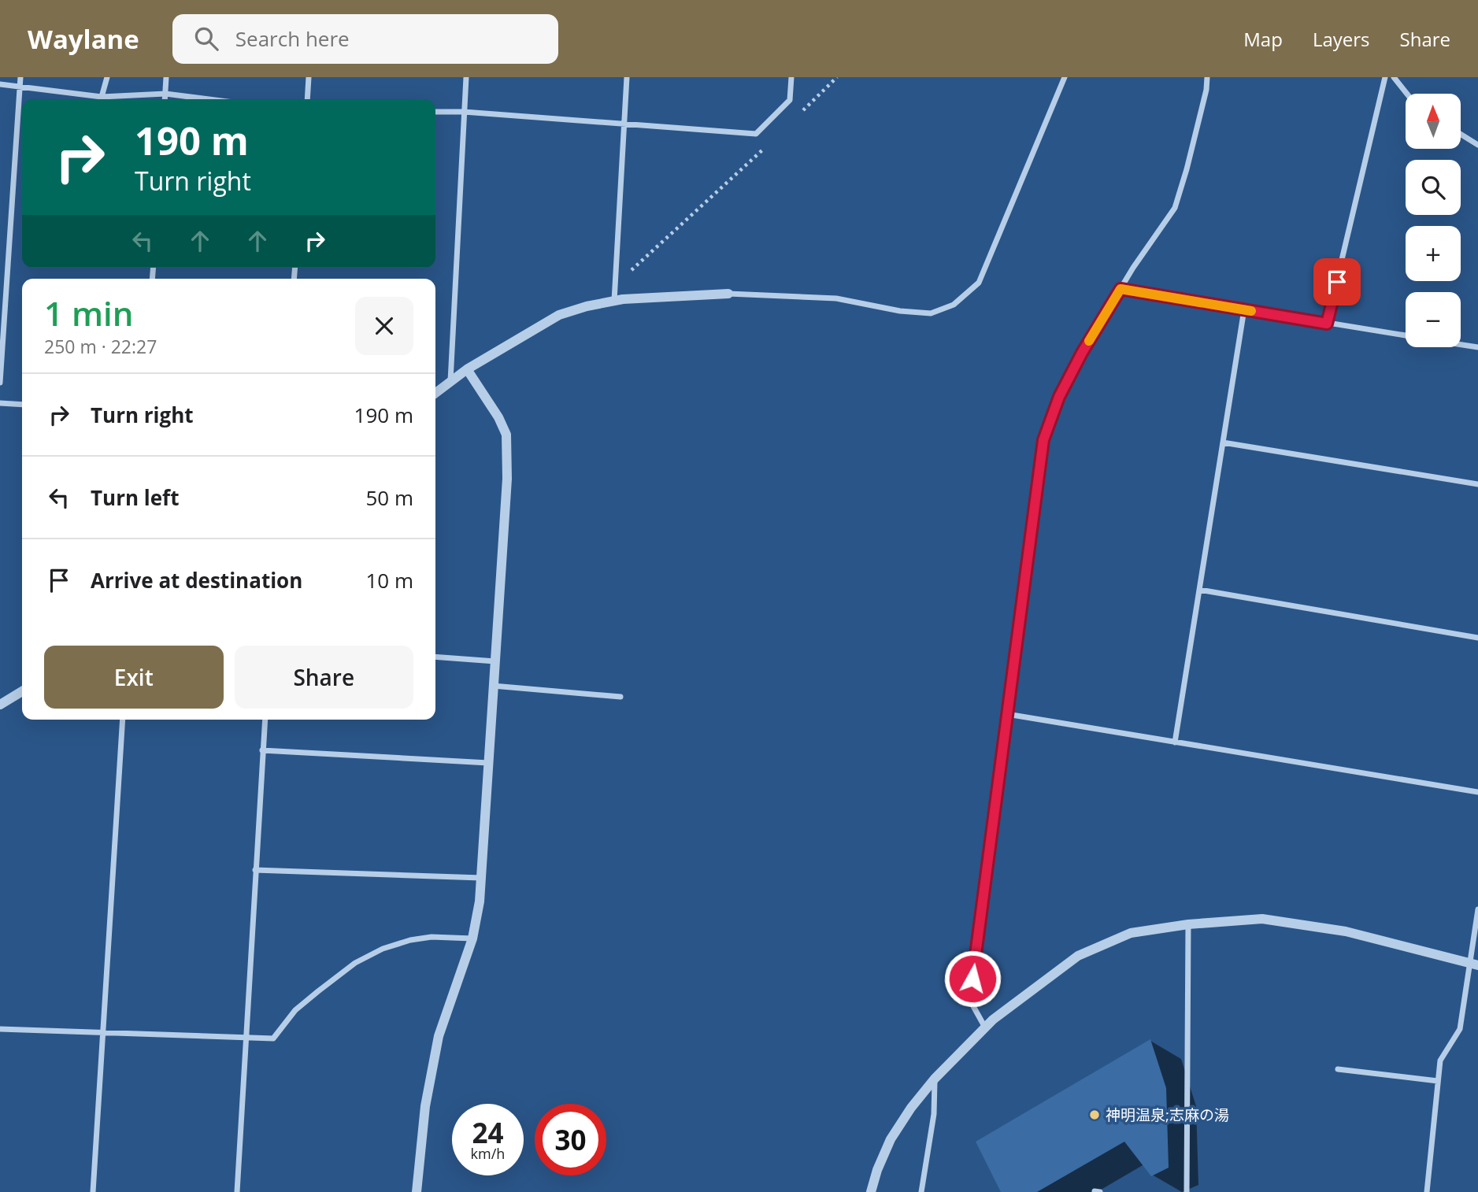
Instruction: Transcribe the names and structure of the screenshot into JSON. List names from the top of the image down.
{
  "places": ["神明温泉;志麻の湯"],
  "north": "top",
  "page": {
    "header": "Waylane",
    "search": "Search here",
    "nav": ["Map", "Layers", "Share"],
    "map_buttons": ["+", "−"],
    "turn": ["190 m", "Turn right"],
    "heading": ["1 min", "250 m · 22:27"],
    "list": [
      {
        "name": "Turn right",
        "value": "190 m"
      },
      {
        "name": "Turn left",
        "value": "50 m"
      },
      {
        "name": "Arrive at destination",
        "value": "10 m"
      }
    ],
    "buttons": ["Exit", "Share"],
    "speed": "24 km/h",
    "limit": "30"
  }
}
